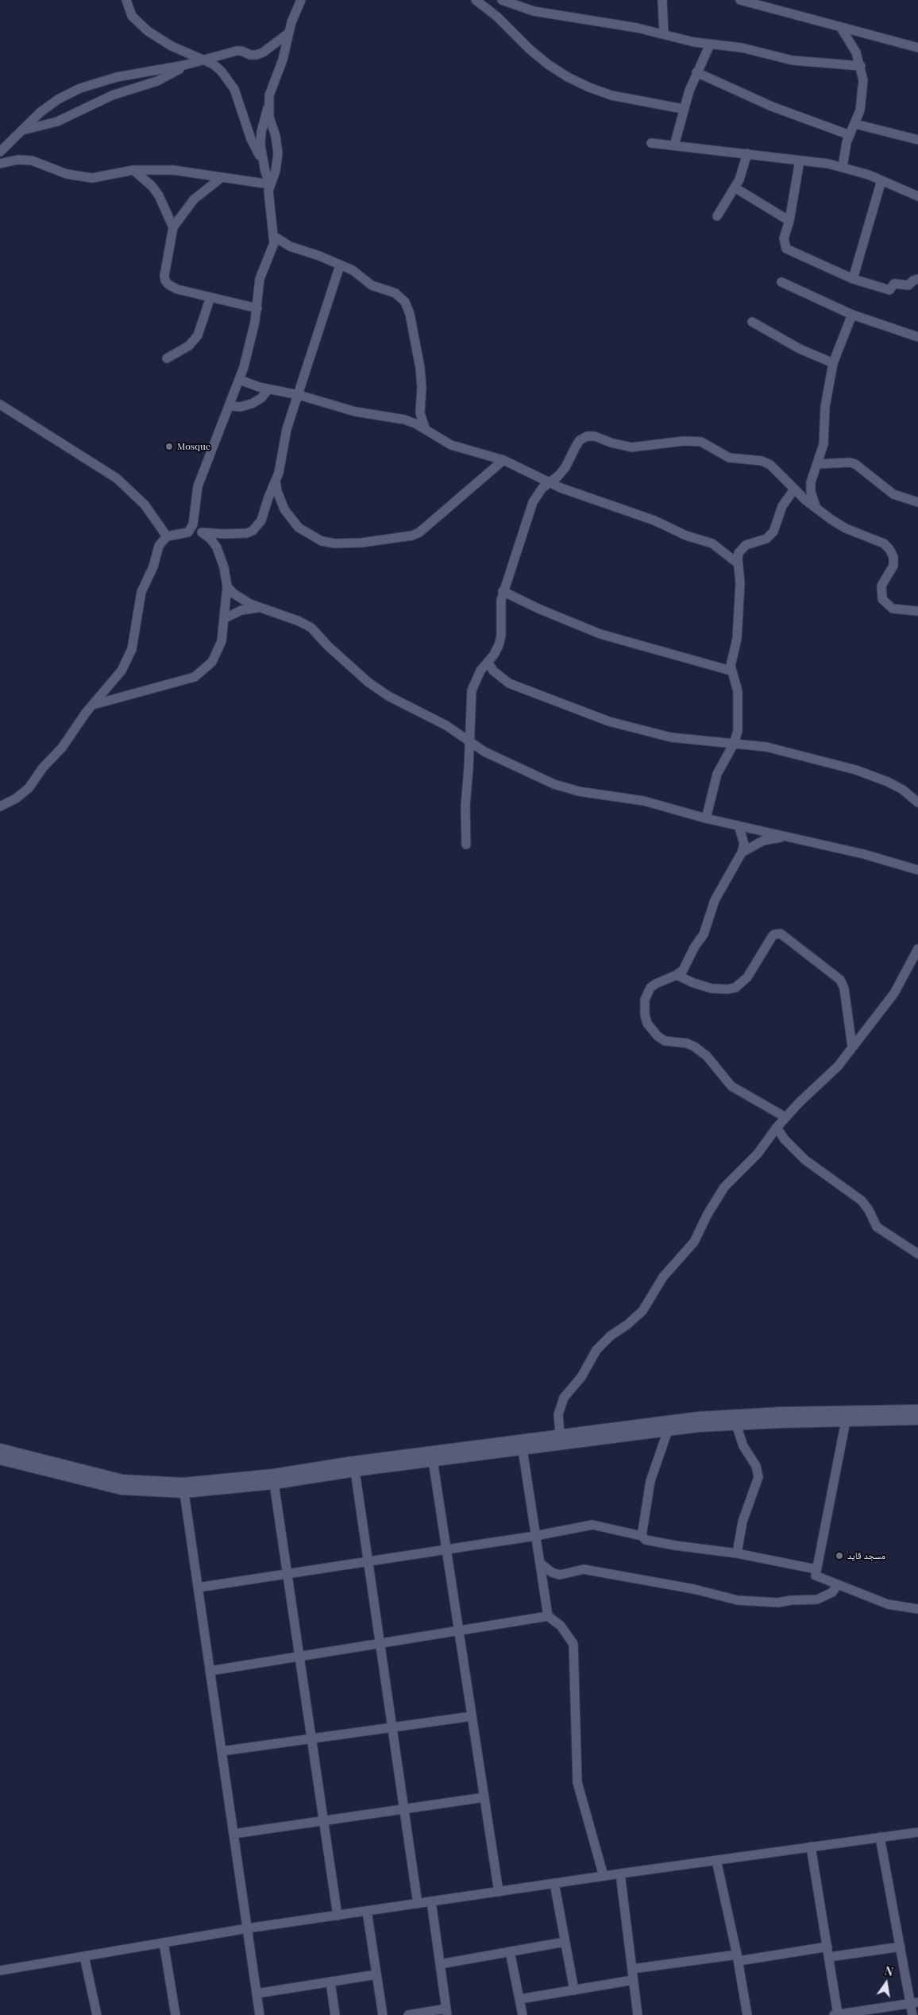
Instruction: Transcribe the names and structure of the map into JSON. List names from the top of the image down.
{
  "places": ["Mosque", "مسجد قايد"],
  "north": "top"
}
